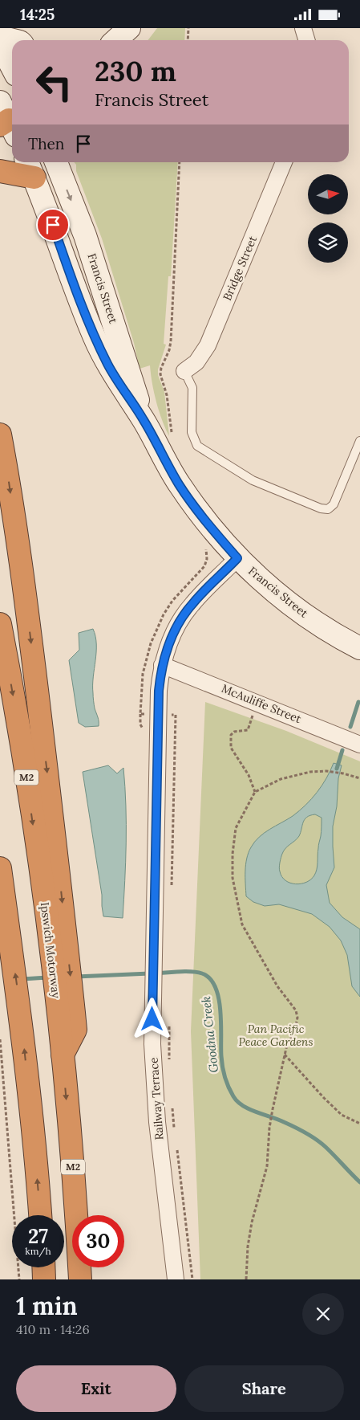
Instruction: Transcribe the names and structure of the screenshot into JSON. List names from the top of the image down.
{
  "streets": {
    "highway": ["M2", "Ipswich Motorway"],
    "main road": ["Francis Street"],
    "street": ["Bridge Street", "McAuliffe Street", "Railway Terrace"]
  },
  "crossings": [
    ["Francis Street", "Railway Terrace"],
    ["McAuliffe Street", "Railway Terrace"]
  ],
  "water": ["Goodna Creek"],
  "parks": ["Pan Pacific Peace Gardens"],
  "north": "right",
  "page": {
    "status": "14:25",
    "turn": ["230 m", "Francis Street"],
    "then": "Then",
    "speed": "27 km/h",
    "limit": "30",
    "heading": ["1 min", "410 m · 14:26"],
    "buttons": ["Exit", "Share"]
  }
}
